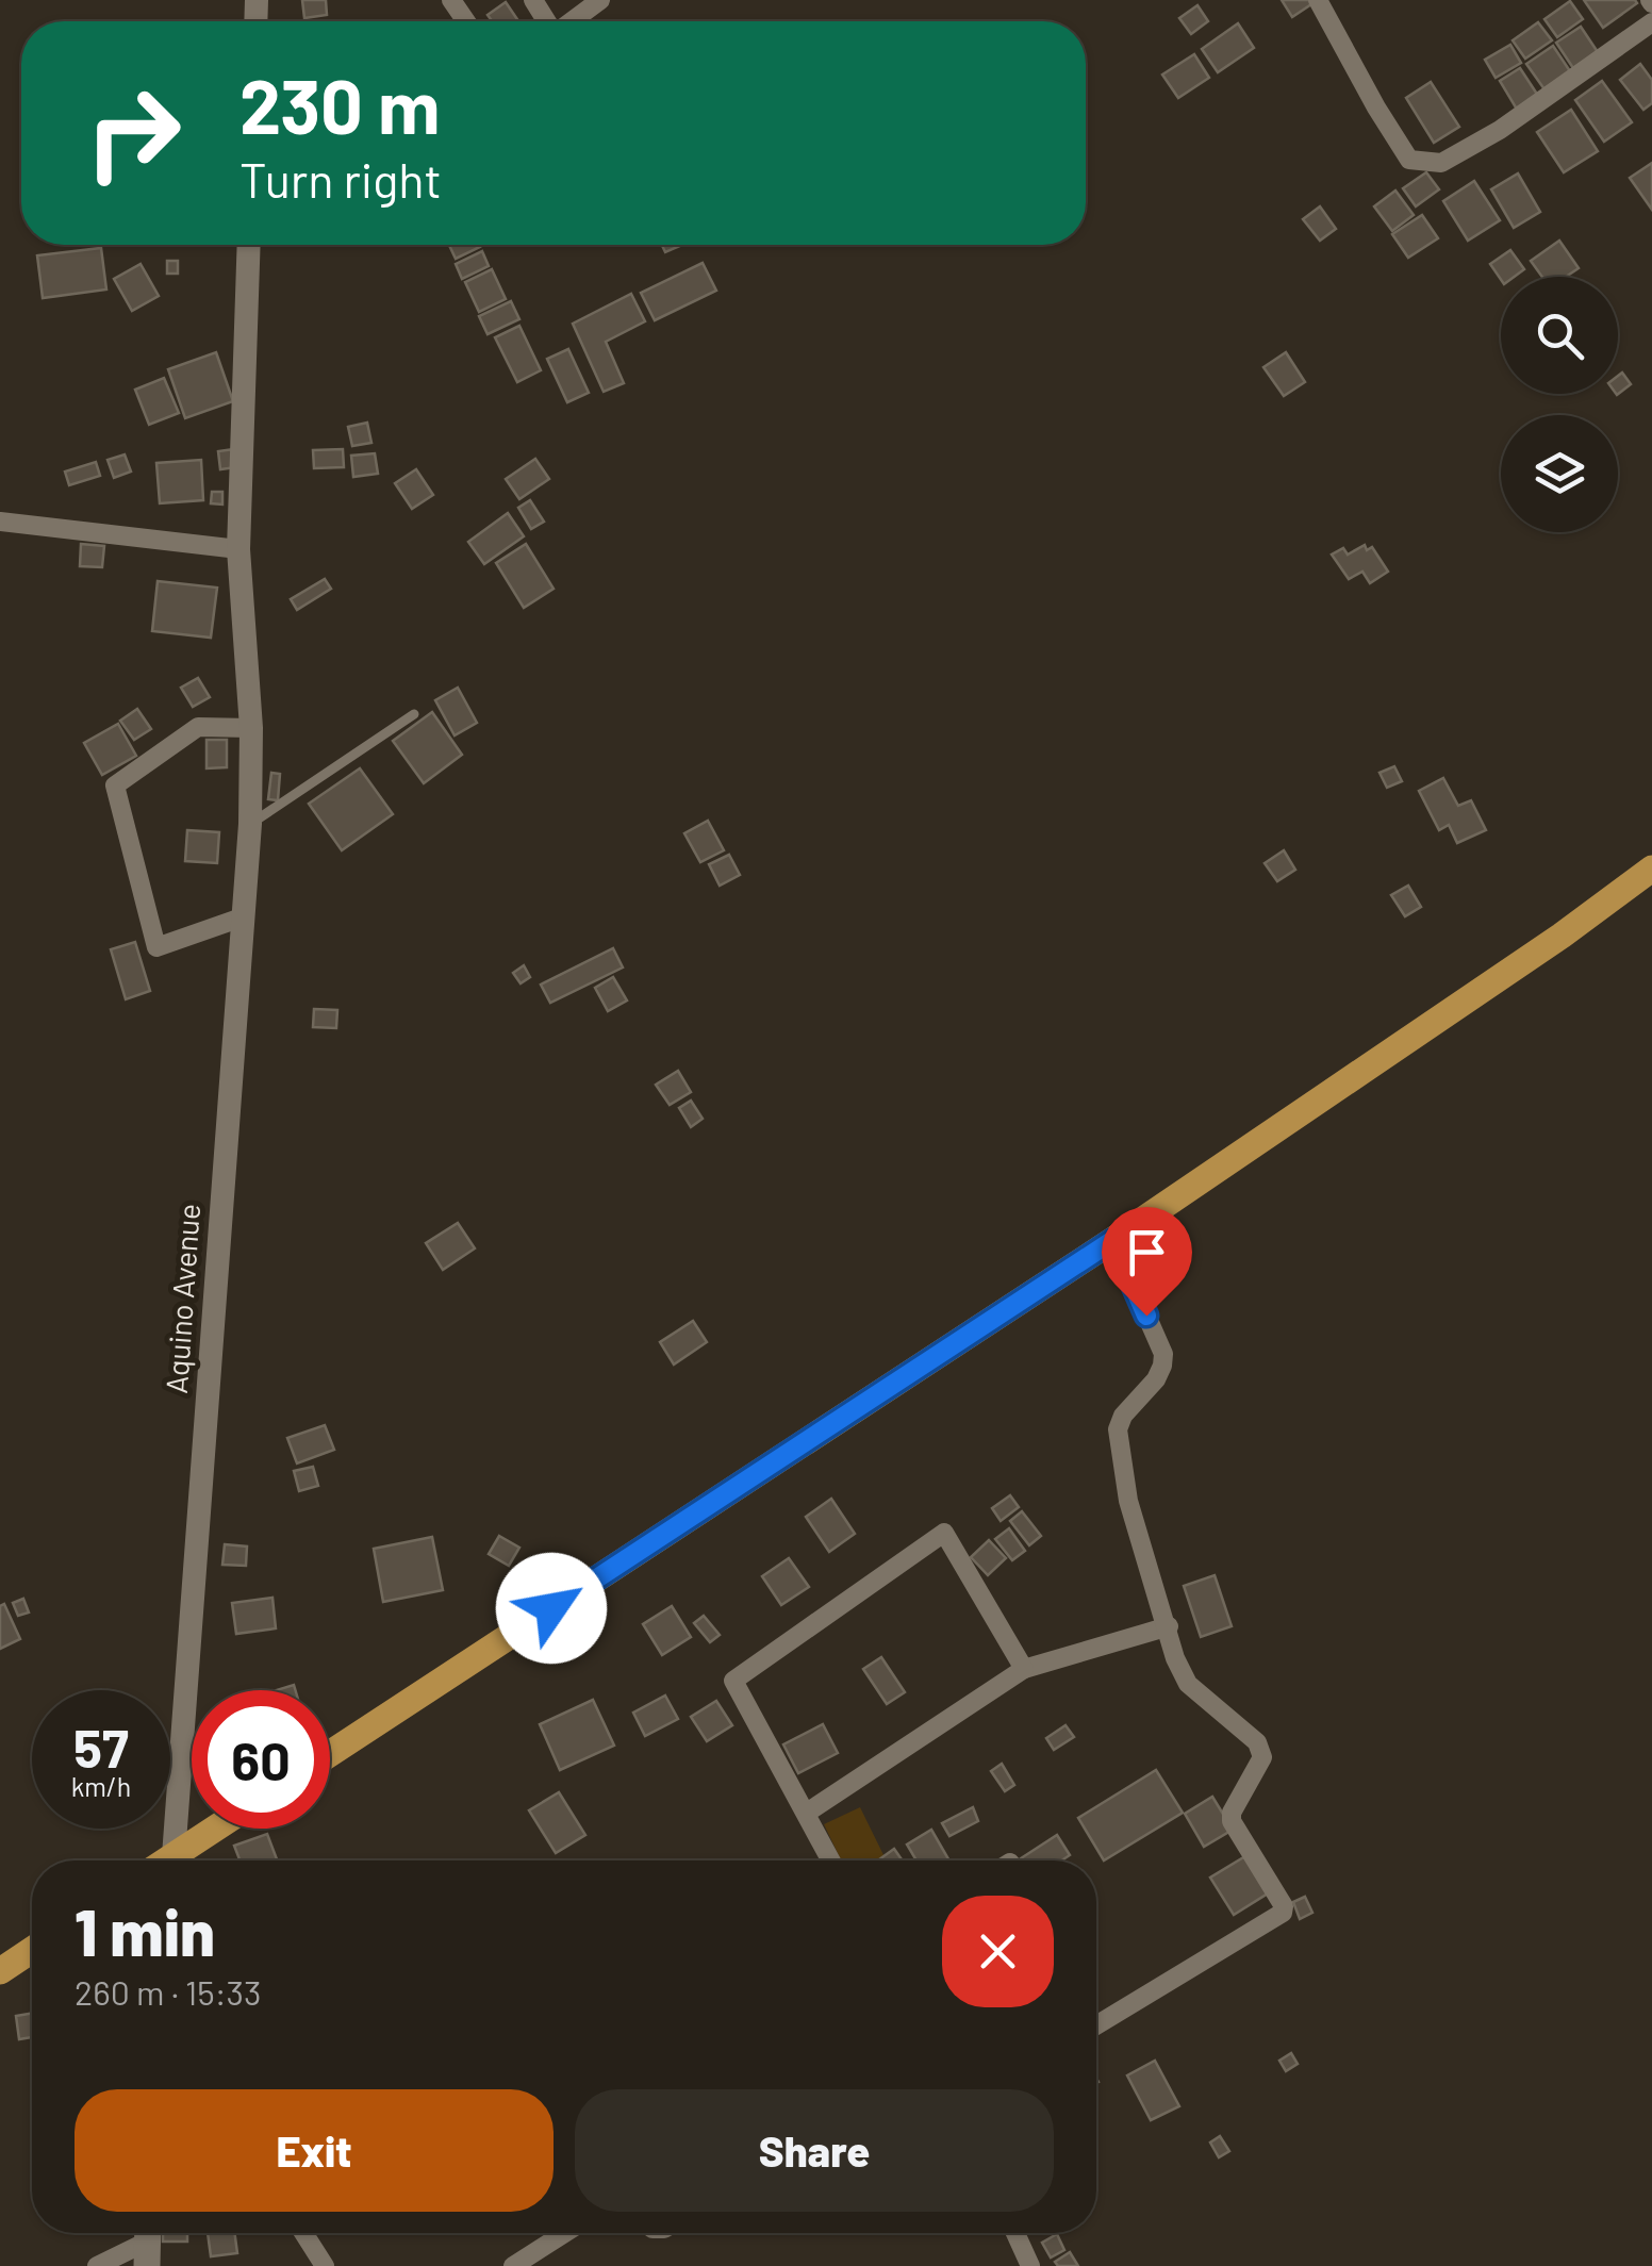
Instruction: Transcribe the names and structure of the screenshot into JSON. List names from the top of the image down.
{
  "streets": {
    "street": ["Aquino Avenue"]
  },
  "page": {
    "turn": ["230 m", "Turn right"],
    "speed": "57 km/h",
    "limit": "60",
    "heading": ["1 min", "260 m · 15:33"],
    "buttons": ["Exit", "Share"]
  }
}
